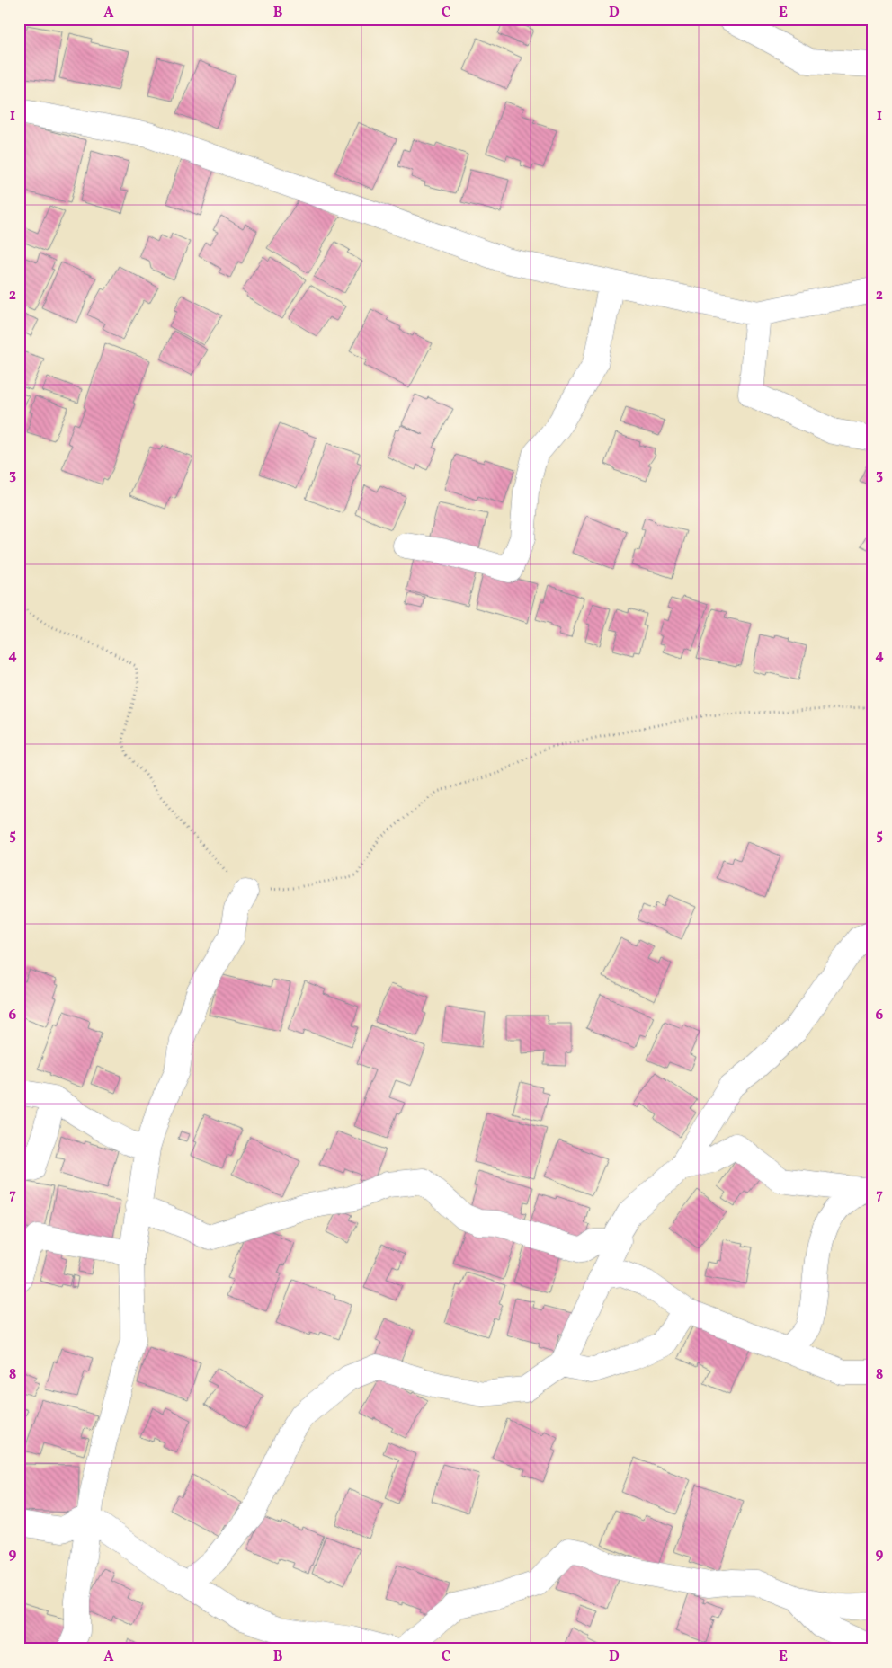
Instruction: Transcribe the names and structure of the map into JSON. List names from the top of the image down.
{
  "grid": {
    "columns": [
      "A",
      "B",
      "C",
      "D",
      "E"
    ],
    "rows": [
      "1",
      "2",
      "3",
      "4",
      "5",
      "6",
      "7",
      "8",
      "9"
    ]
  }
}
